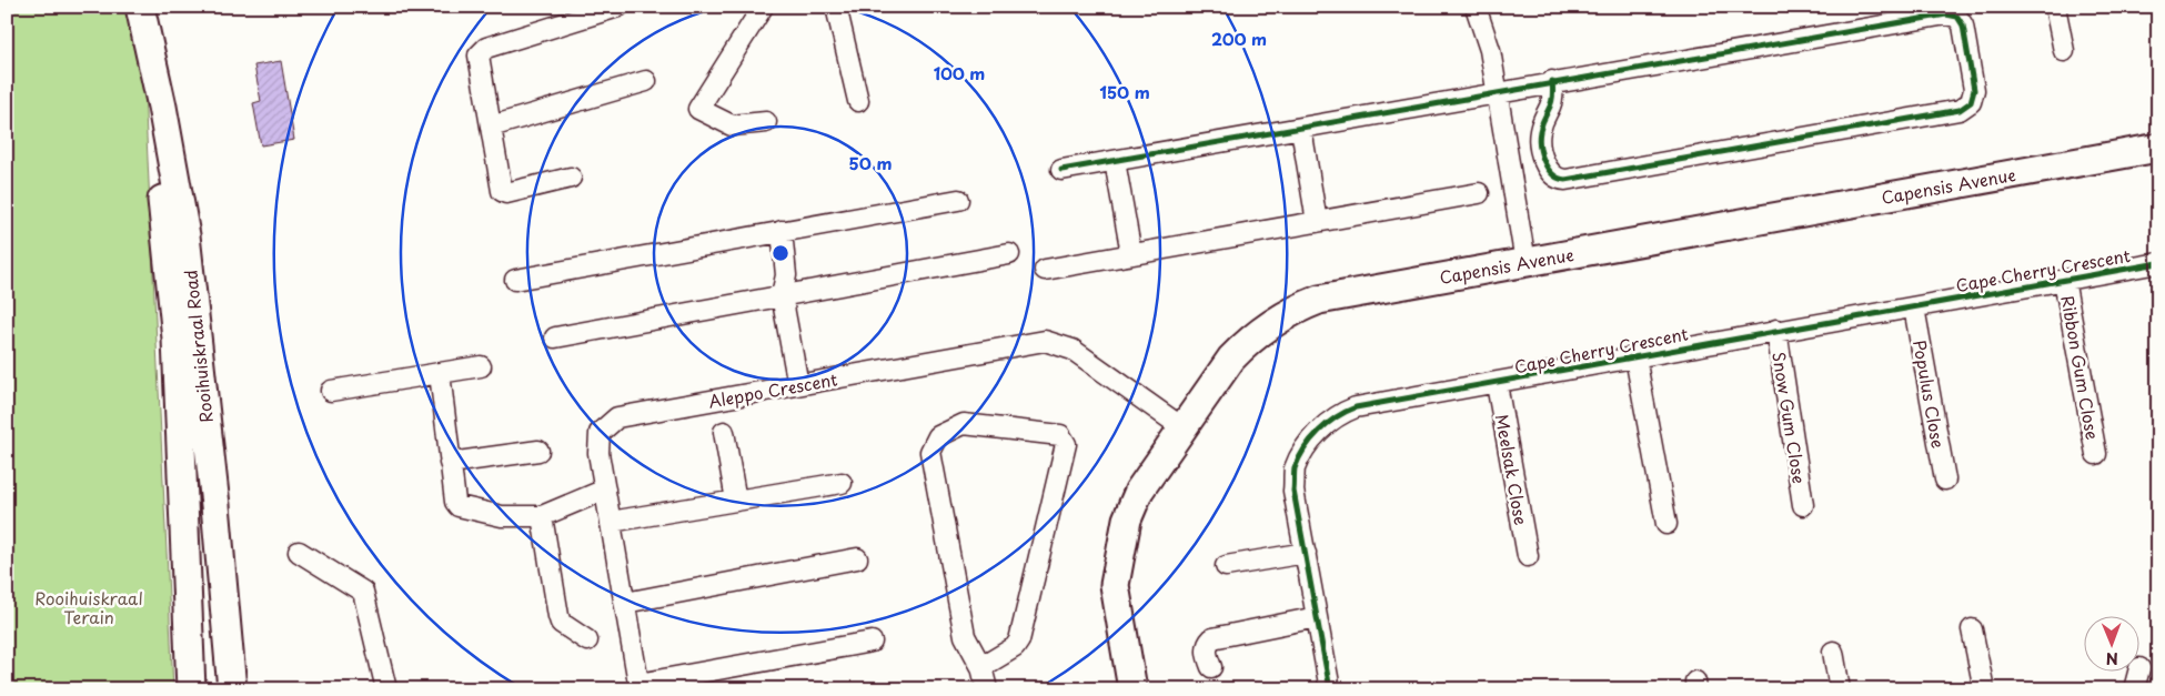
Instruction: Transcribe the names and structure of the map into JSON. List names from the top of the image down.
{
  "streets": {
    "main road": ["Capensis Avenue", "Rooihuiskraal Road"],
    "street": [
      "Cape Cherry Crescent",
      "Ribbon Gum Close",
      "Aleppo Crescent",
      "Populus Close",
      "Snow Gum Close",
      "Meelsak Close"
    ]
  },
  "crossings": [
    ["Capensis Avenue", "Aleppo Crescent"],
    ["Cape Cherry Crescent", "Ribbon Gum Close"],
    ["Cape Cherry Crescent", "Populus Close"],
    ["Cape Cherry Crescent", "Snow Gum Close"],
    ["Cape Cherry Crescent", "Meelsak Close"]
  ],
  "parks": ["Rooihuiskraal Terain"],
  "north": "bottom",
  "rings": [
    "200 m",
    "100 m",
    "150 m",
    "50 m"
  ]
}
